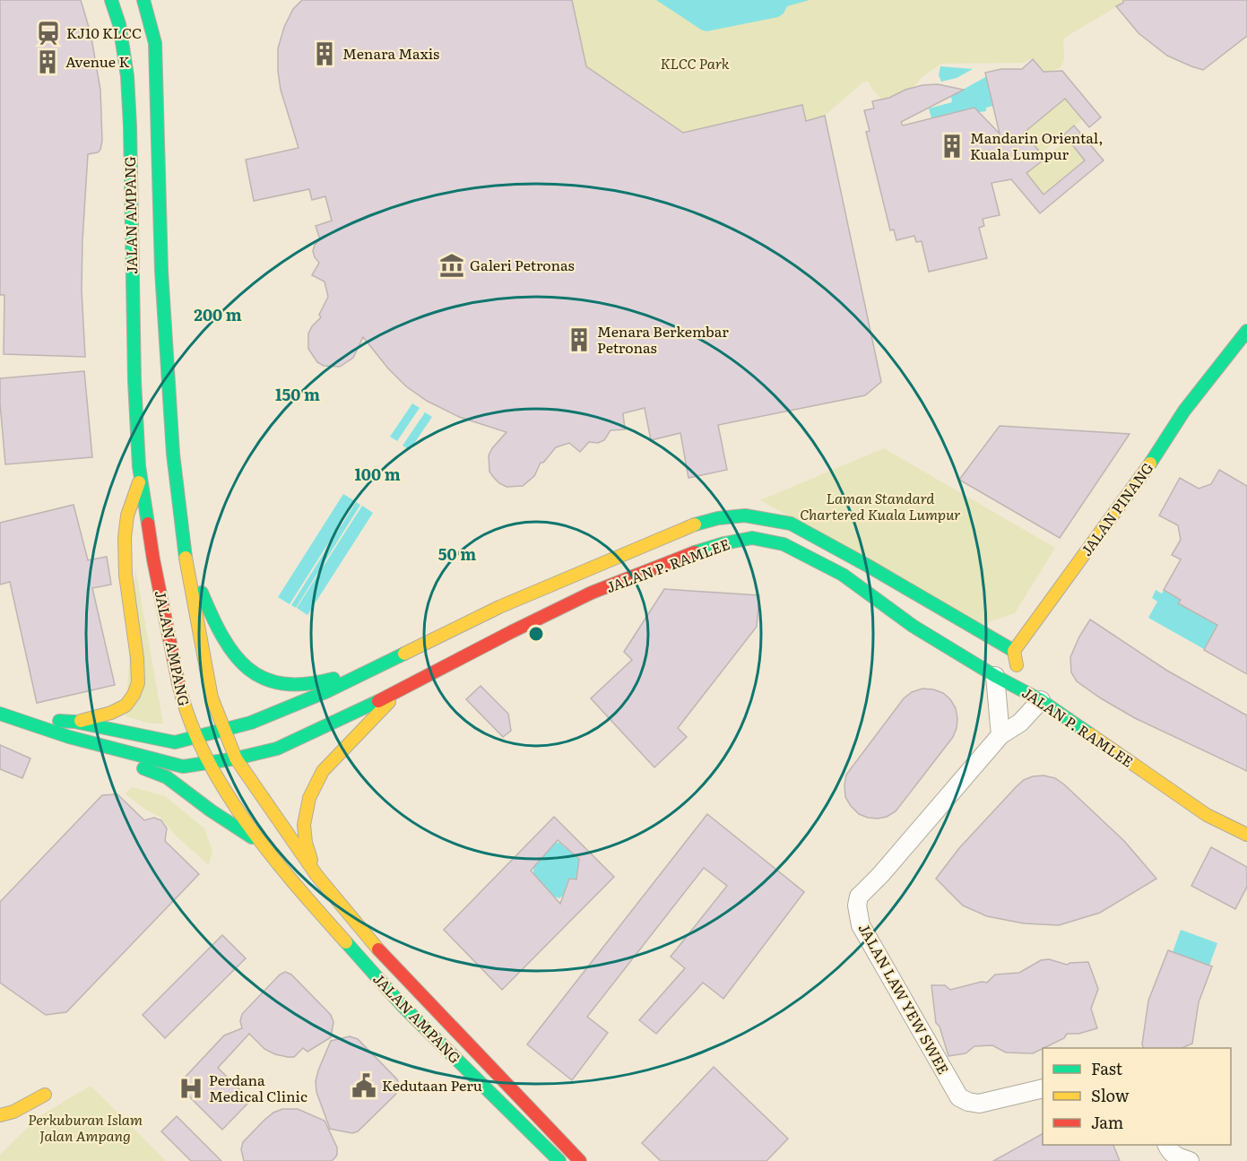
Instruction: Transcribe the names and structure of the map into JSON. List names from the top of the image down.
{
  "streets": {
    "main road": ["JALAN AMPANG", "JALAN PINANG", "JALAN P. RAMLEE"],
    "street": ["JALAN LAW YEW SWEE"]
  },
  "crossings": [
    ["JALAN AMPANG", "JALAN P. RAMLEE"],
    ["JALAN PINANG", "JALAN P. RAMLEE"],
    ["JALAN P. RAMLEE", "JALAN LAW YEW SWEE"]
  ],
  "parks": ["KLCC Park", "Laman Standard Chartered Kuala Lumpur", "Perkuburan Islam Jalan Ampang"],
  "places": {
    "station": ["KJ10 KLCC"],
    "building": [
      "Menara Maxis",
      "Avenue K",
      "Mandarin Oriental, Kuala Lumpur",
      "Menara Berkembar Petronas"
    ],
    "museum": ["Galeri Petronas"],
    "public building": ["Kedutaan Peru"],
    "hospital": ["Perdana Medical Clinic"]
  },
  "legend": ["Fast", "Slow", "Jam"],
  "rings": [
    "200 m",
    "150 m",
    "100 m",
    "50 m"
  ]
}
